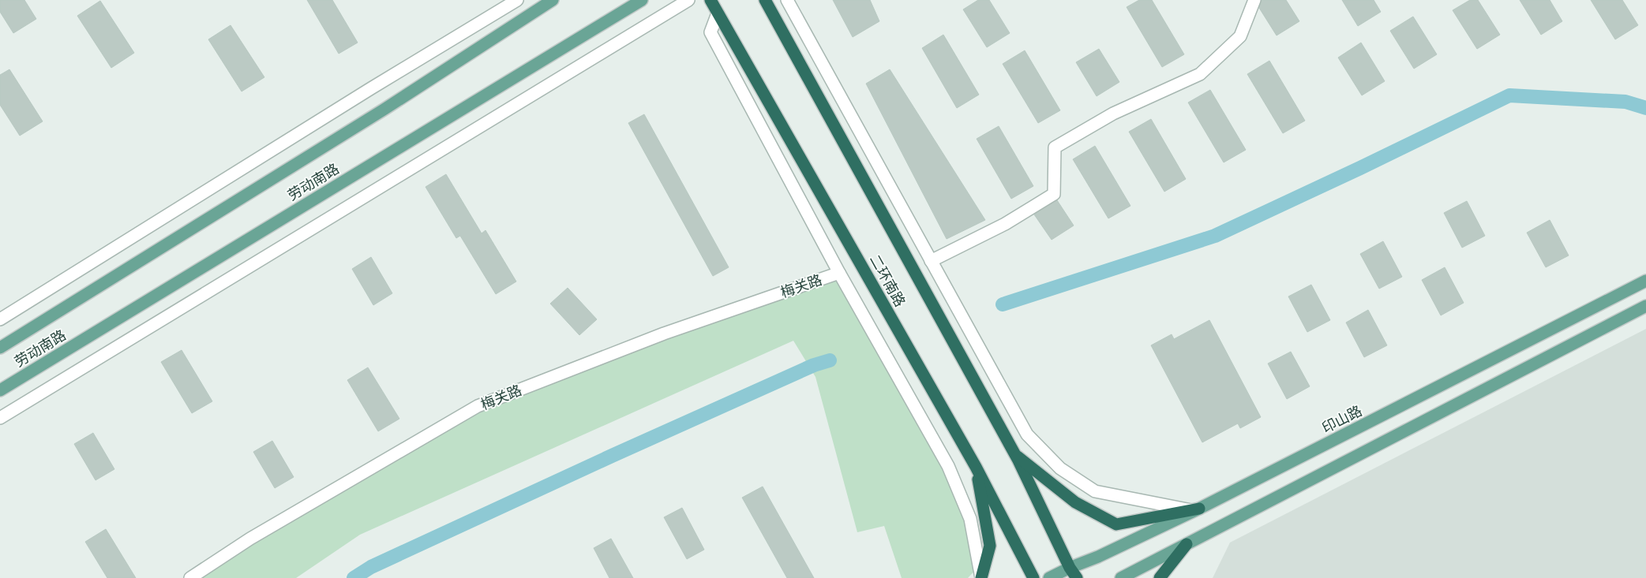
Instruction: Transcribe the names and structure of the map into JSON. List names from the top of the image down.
{
  "streets": {
    "highway": ["二环南路"],
    "main road": ["劳动南路", "印山路"],
    "street": ["梅关路"]
  },
  "crossings": [
    ["二环南路", "印山路"]
  ]
}
